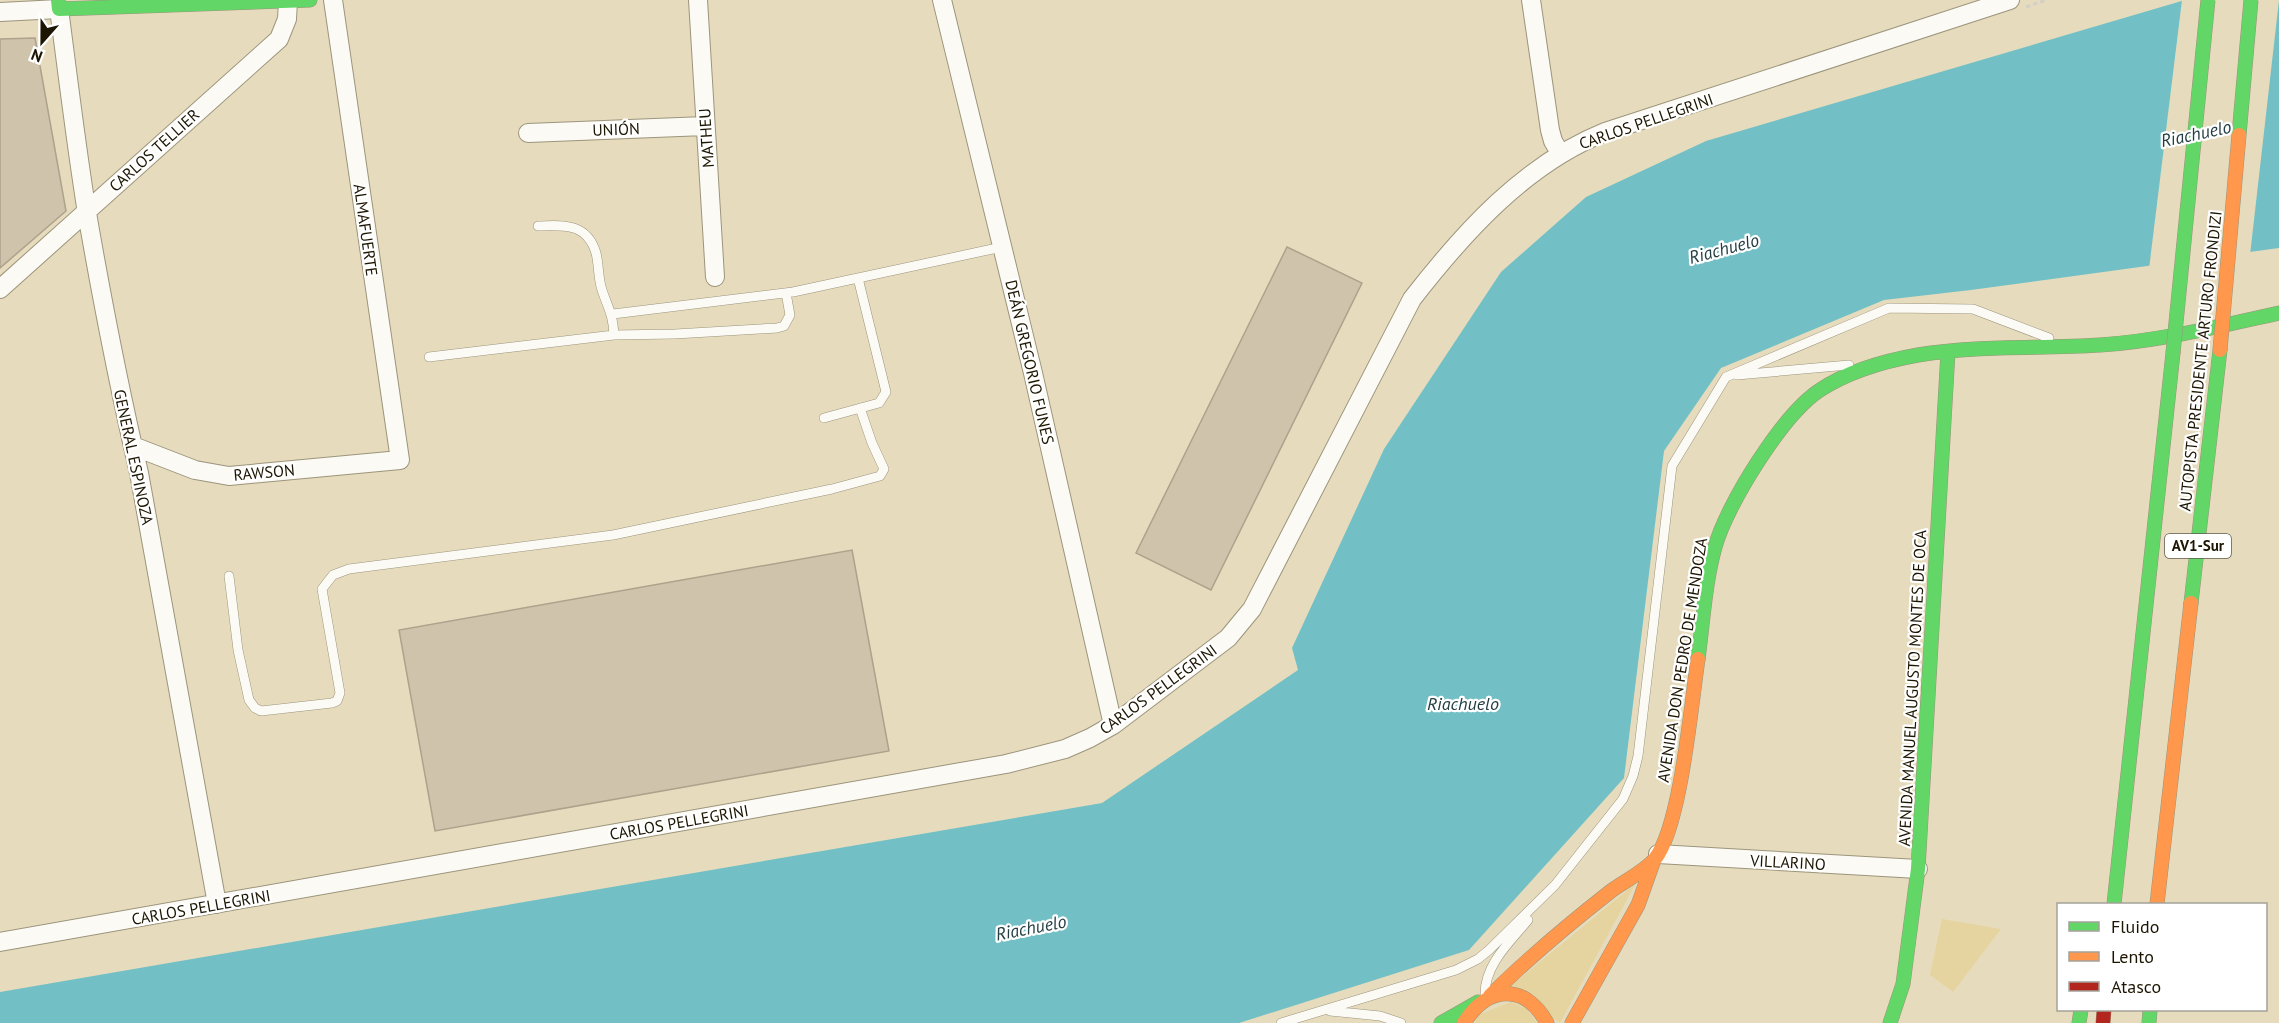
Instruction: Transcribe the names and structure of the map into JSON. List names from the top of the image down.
{
  "streets": {
    "main road": [
      "AUTOPISTA PRESIDENTE ARTURO FRONDIZI",
      "AV1-Sur",
      "AVENIDA DON PEDRO DE MENDOZA",
      "AVENIDA MANUEL AUGUSTO MONTES DE OCA"
    ],
    "street": [
      "CARLOS PELLEGRINI",
      "UNIÓN",
      "MATHEU",
      "CARLOS TELLIER",
      "ALMAFUERTE",
      "DEÁN GREGORIO FUNES",
      "GENERAL ESPINOZA",
      "RAWSON",
      "VILLARINO"
    ]
  },
  "crossings": [
    ["CARLOS PELLEGRINI", "DEÁN GREGORIO FUNES"],
    ["CARLOS PELLEGRINI", "GENERAL ESPINOZA"],
    ["UNIÓN", "MATHEU"],
    ["CARLOS TELLIER", "GENERAL ESPINOZA"],
    ["ALMAFUERTE", "RAWSON"],
    ["GENERAL ESPINOZA", "RAWSON"],
    ["AVENIDA DON PEDRO DE MENDOZA", "AVENIDA MANUEL AUGUSTO MONTES DE OCA"],
    ["AVENIDA DON PEDRO DE MENDOZA", "VILLARINO"],
    ["AVENIDA MANUEL AUGUSTO MONTES DE OCA", "VILLARINO"]
  ],
  "water": ["Riachuelo"],
  "legend": ["Fluido", "Lento", "Atasco"],
  "north": "bottom"
}
